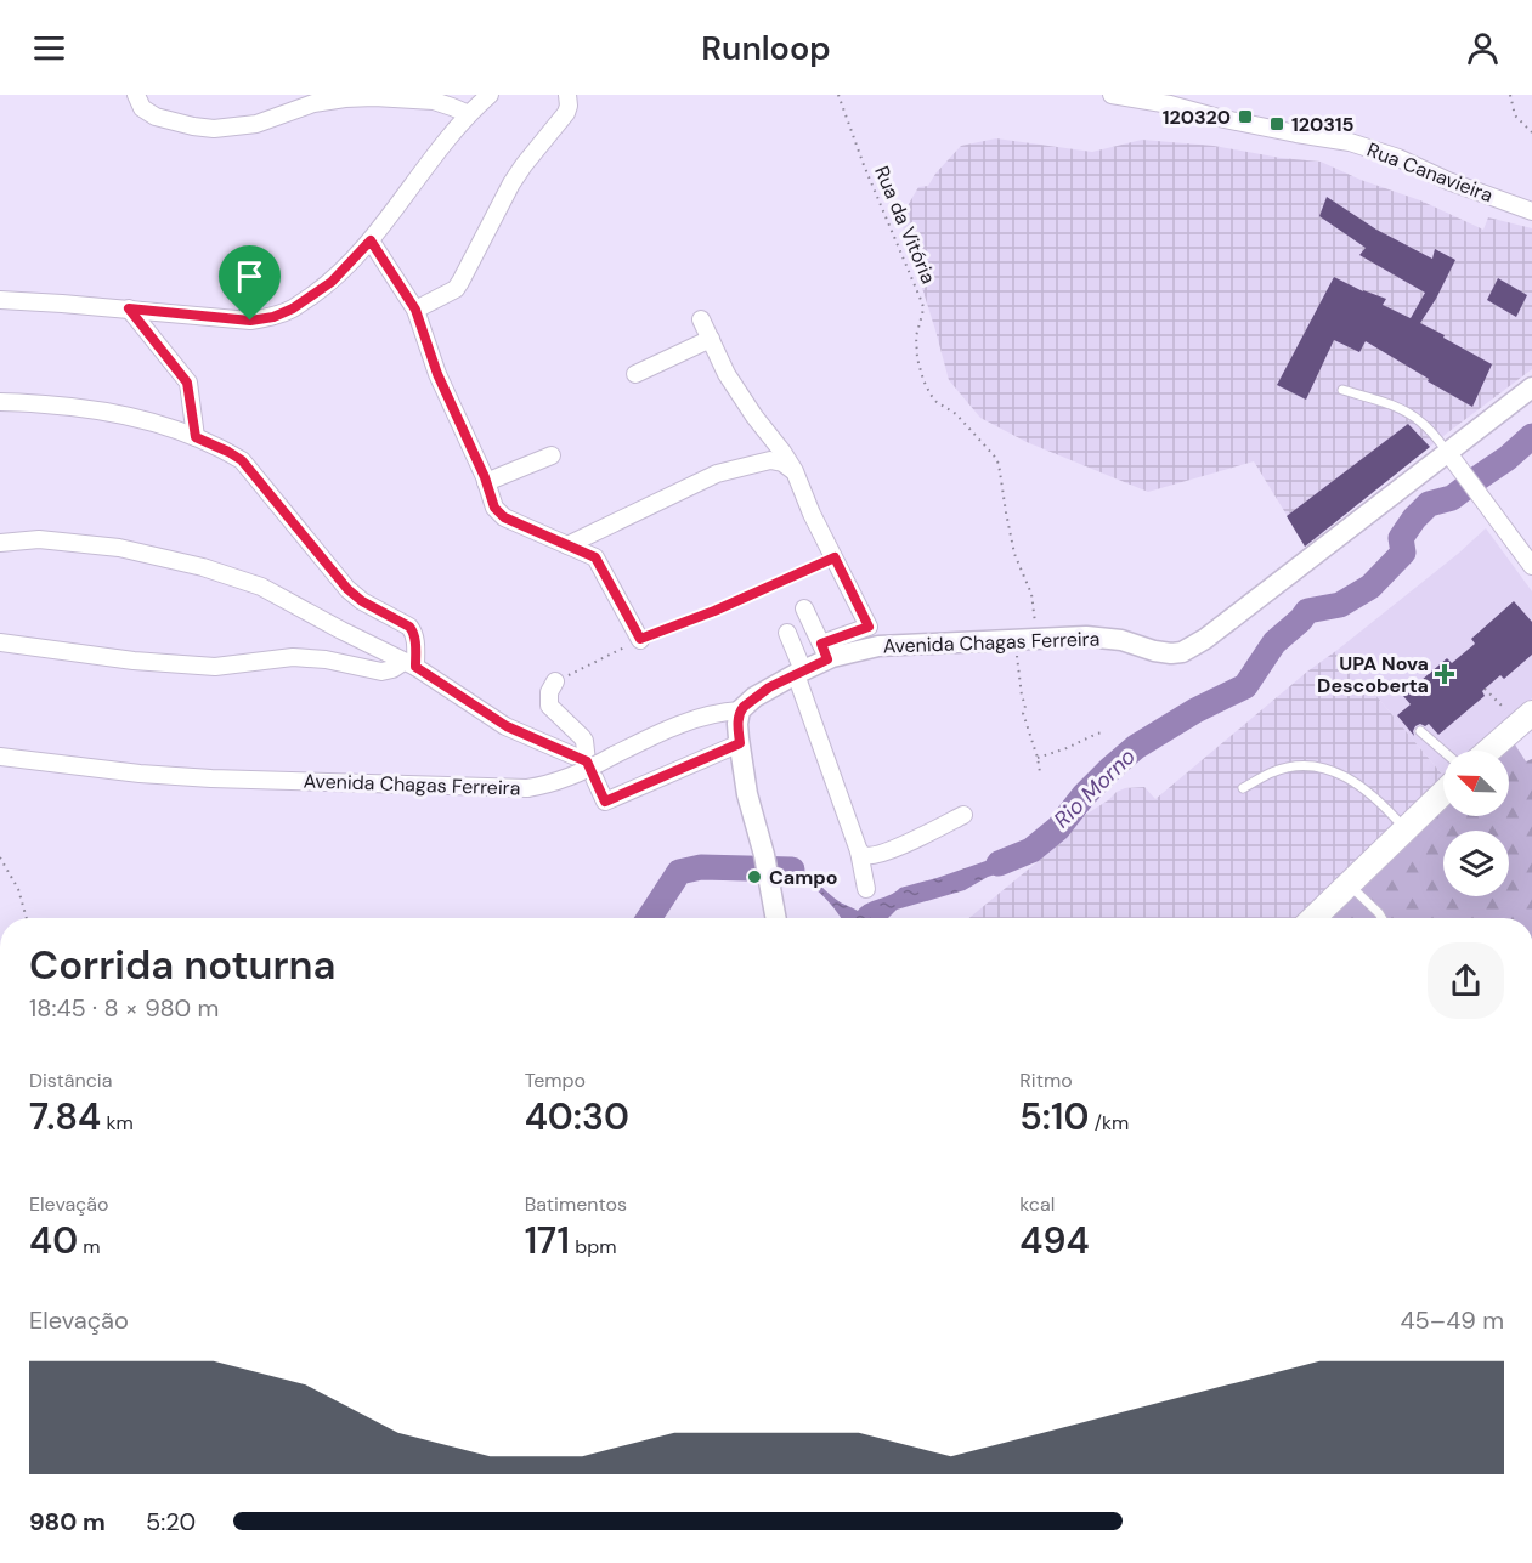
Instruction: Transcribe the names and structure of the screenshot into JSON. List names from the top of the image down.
{
  "streets": {
    "street": ["Rua Canavieira", "Avenida Chagas Ferreira"],
    "path": ["Rua da Vitória"]
  },
  "crossings": [
    ["Rua da Vitória", "Avenida Chagas Ferreira"]
  ],
  "water": ["Rio Morno"],
  "places": {
    "transit": ["120320", "120315"],
    "health": ["UPA Nova Descoberta"],
    "other": ["Campo"]
  },
  "north": "top left",
  "page": {
    "header": "Runloop",
    "heading": ["Corrida noturna", "18:45 · 8 × 980 m"],
    "stats": [
      ["Distância", "7.84 km"],
      ["Tempo", "40:30"],
      ["Ritmo", "5:10 /km"],
      ["Elevação", "40 m"],
      ["Batimentos", "171 bpm"],
      ["kcal", "494"]
    ],
    "chart": ["Elevação", "45–49 m"],
    "list": [
      {
        "name": "980 m",
        "note": "5:20"
      }
    ]
  }
}
